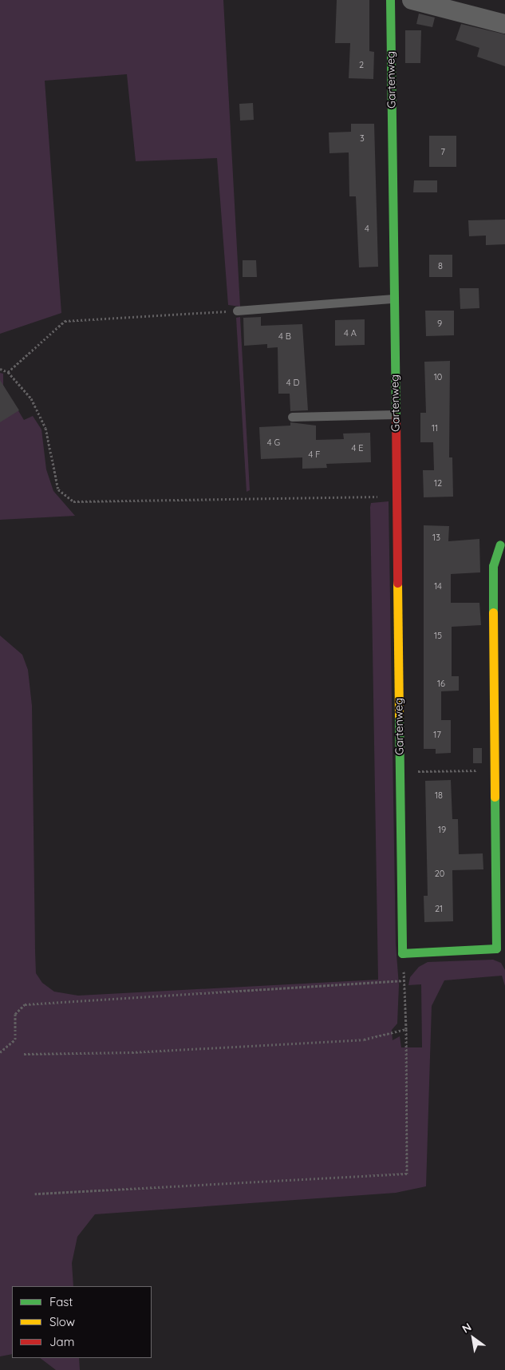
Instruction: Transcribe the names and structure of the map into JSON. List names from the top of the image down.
{
  "streets": {
    "street": ["Gartenweg"]
  },
  "house_numbers": [
    "2",
    "3",
    "7",
    "4",
    "8",
    "9",
    "4 A",
    "4 B",
    "10",
    "4 D",
    "11",
    "4 G",
    "4 E",
    "4 F",
    "12",
    "13",
    "14",
    "15",
    "16",
    "17",
    "18",
    "19",
    "20",
    "21"
  ],
  "legend": ["Fast", "Slow", "Jam"],
  "north": "top left"
}
